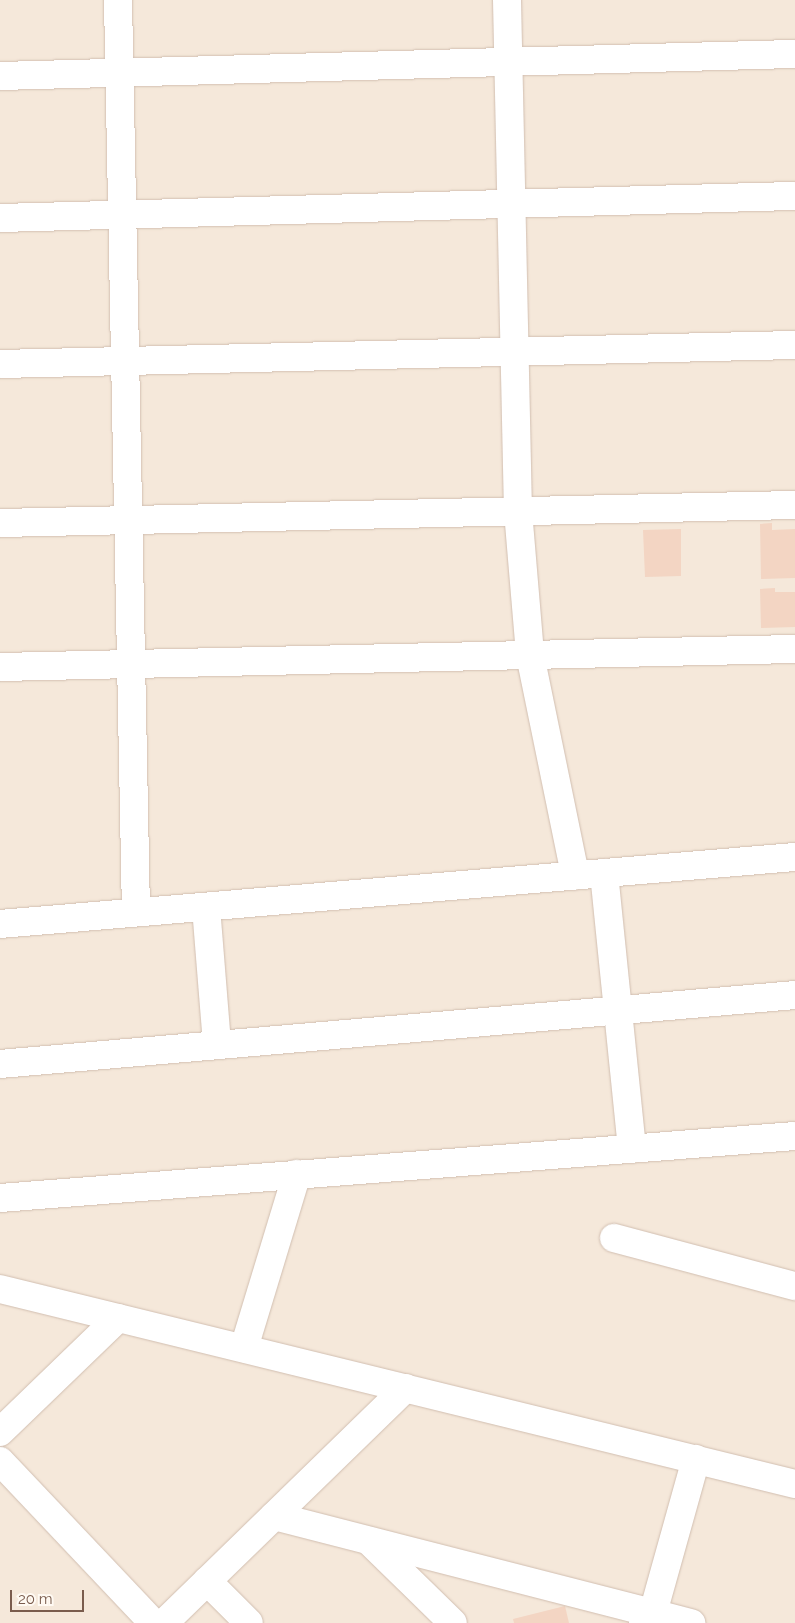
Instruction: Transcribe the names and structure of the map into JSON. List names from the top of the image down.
{
  "scale_bar": "20 m"
}
